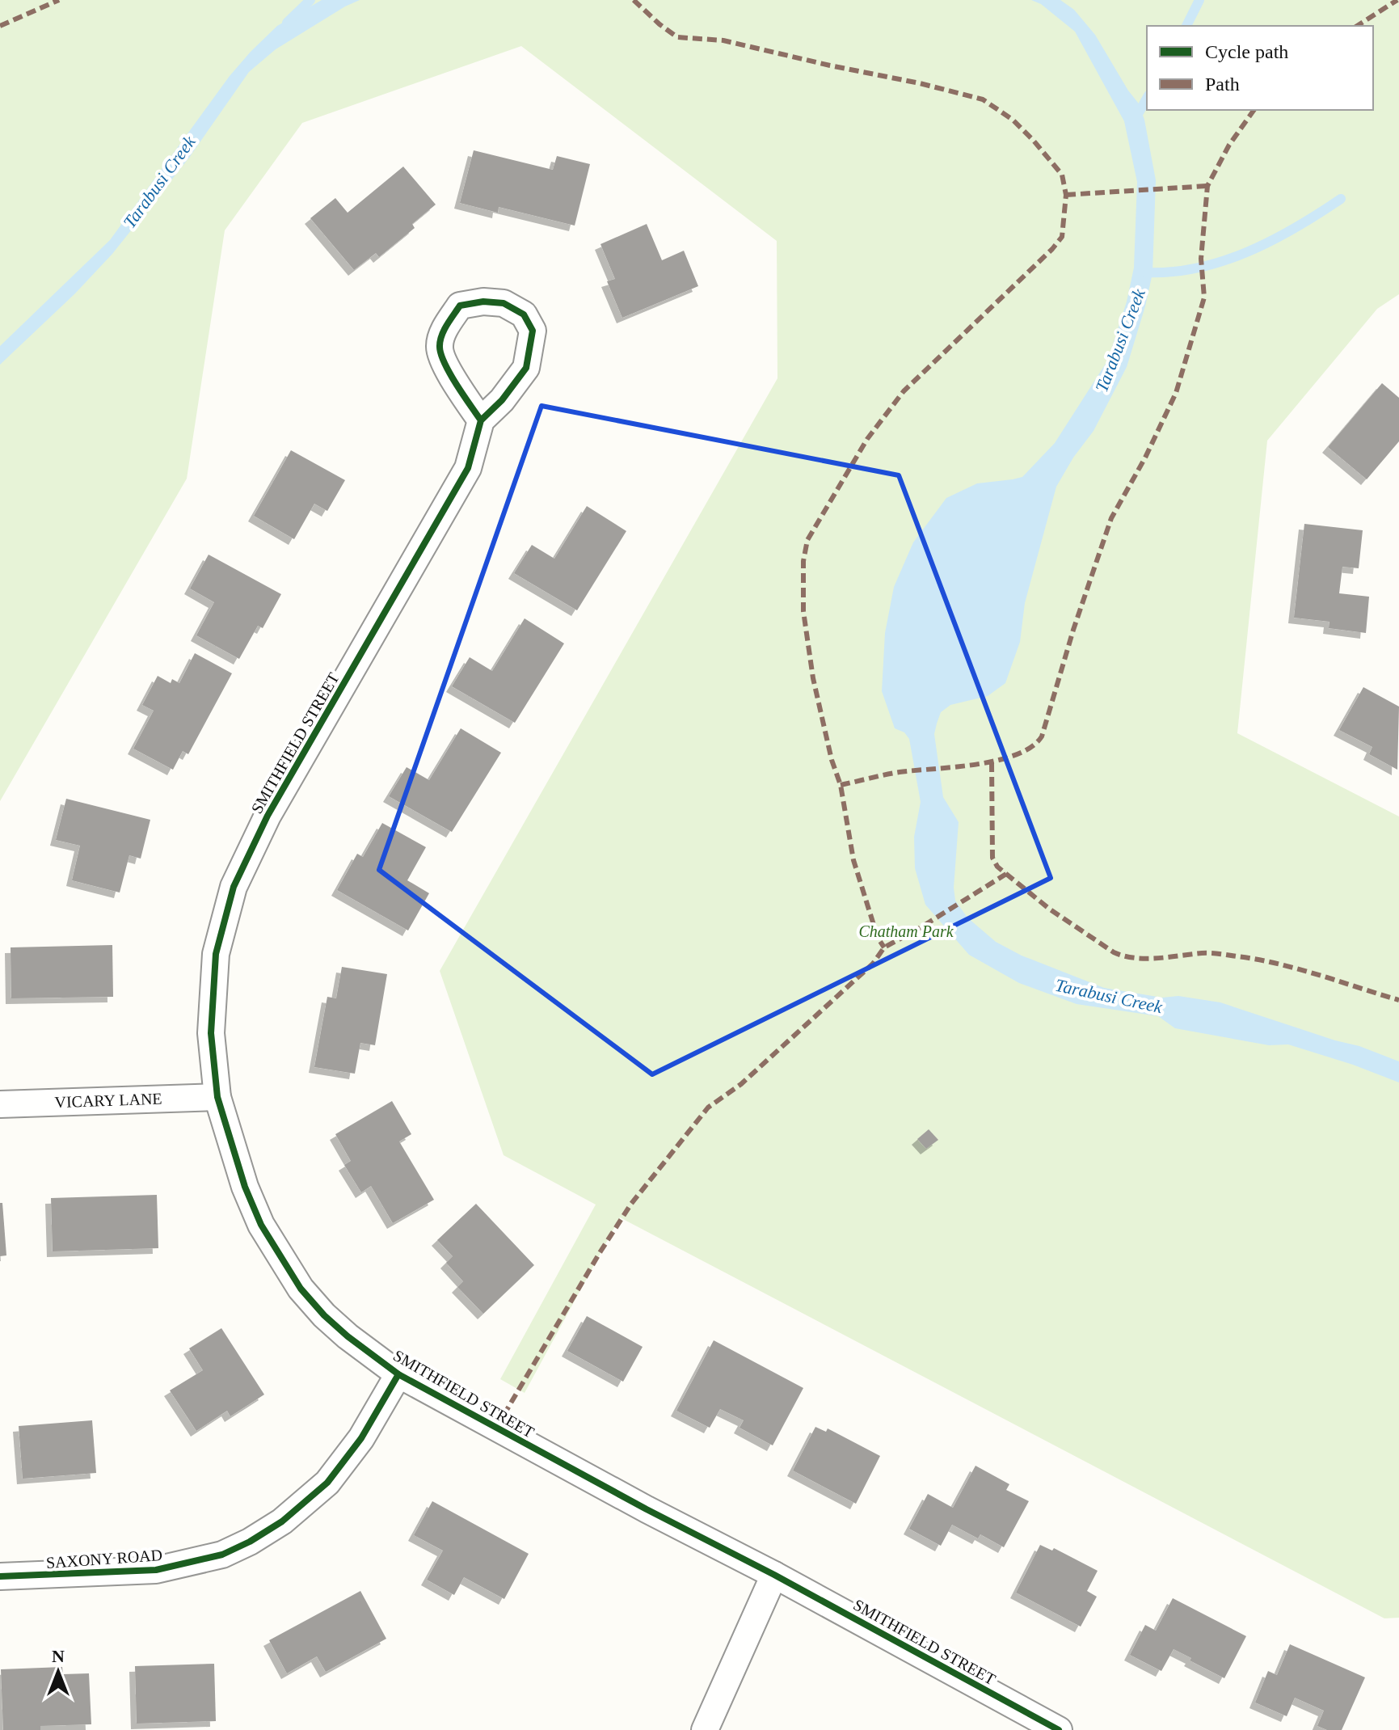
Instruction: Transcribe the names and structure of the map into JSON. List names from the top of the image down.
{
  "streets": {
    "street": ["SMITHFIELD STREET", "VICARY LANE", "SAXONY ROAD"]
  },
  "crossings": [
    ["SMITHFIELD STREET", "VICARY LANE"],
    ["SMITHFIELD STREET", "SAXONY ROAD"]
  ],
  "water": ["Tarabusi Creek"],
  "parks": ["Chatham Park"],
  "legend": ["Cycle path", "Path"],
  "north": "top"
}
